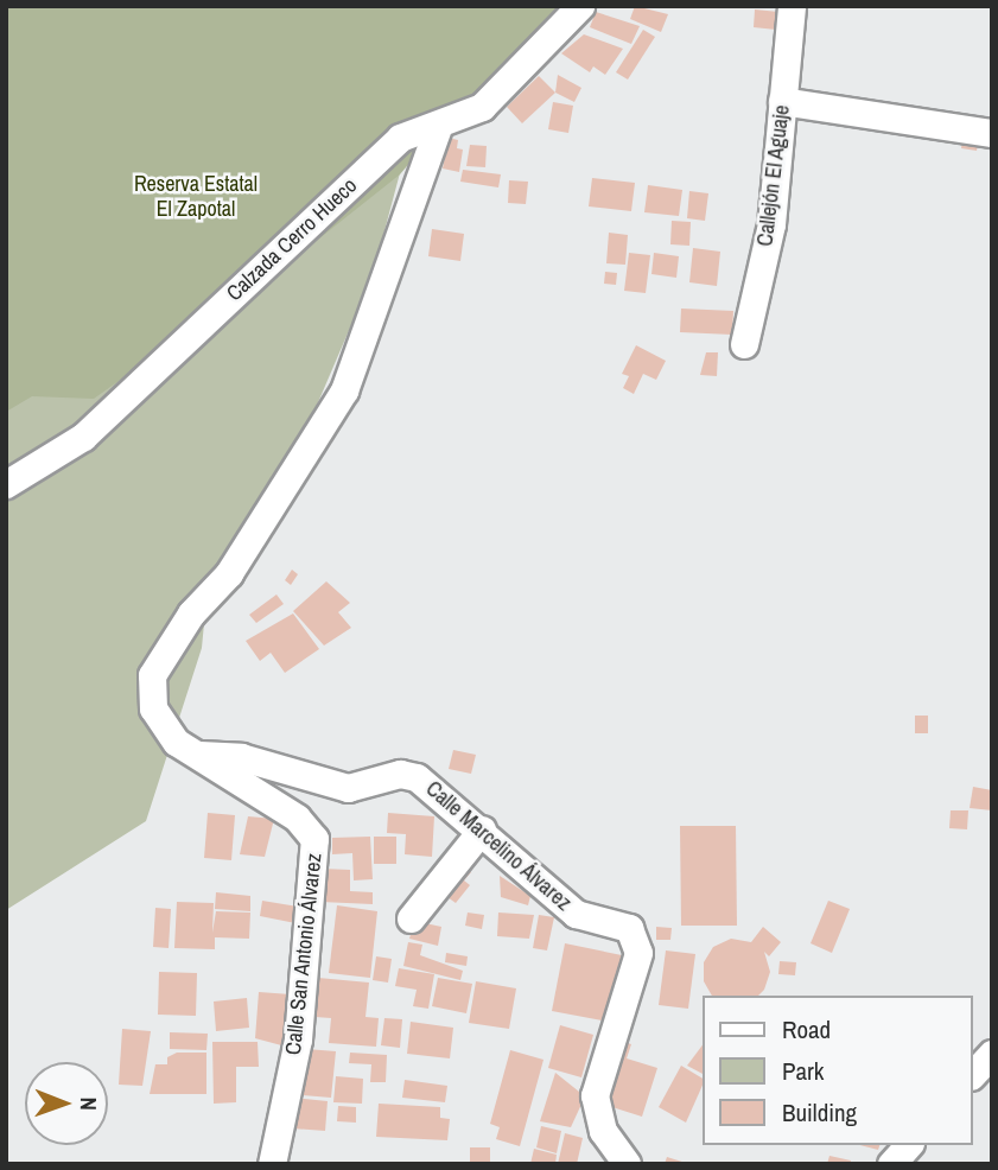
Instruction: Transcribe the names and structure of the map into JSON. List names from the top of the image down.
{
  "streets": {
    "street": [
      "Callejón El Aguaje",
      "Calzada Cerro Hueco",
      "Calle Marcelino Álvarez",
      "Calle San Antonio Álvarez"
    ]
  },
  "crossings": [
    ["Calle Marcelino Álvarez", "Calle San Antonio Álvarez"]
  ],
  "parks": ["Reserva Estatal El Zapotal"],
  "legend": ["Road", "Park", "Building"],
  "north": "right"
}
